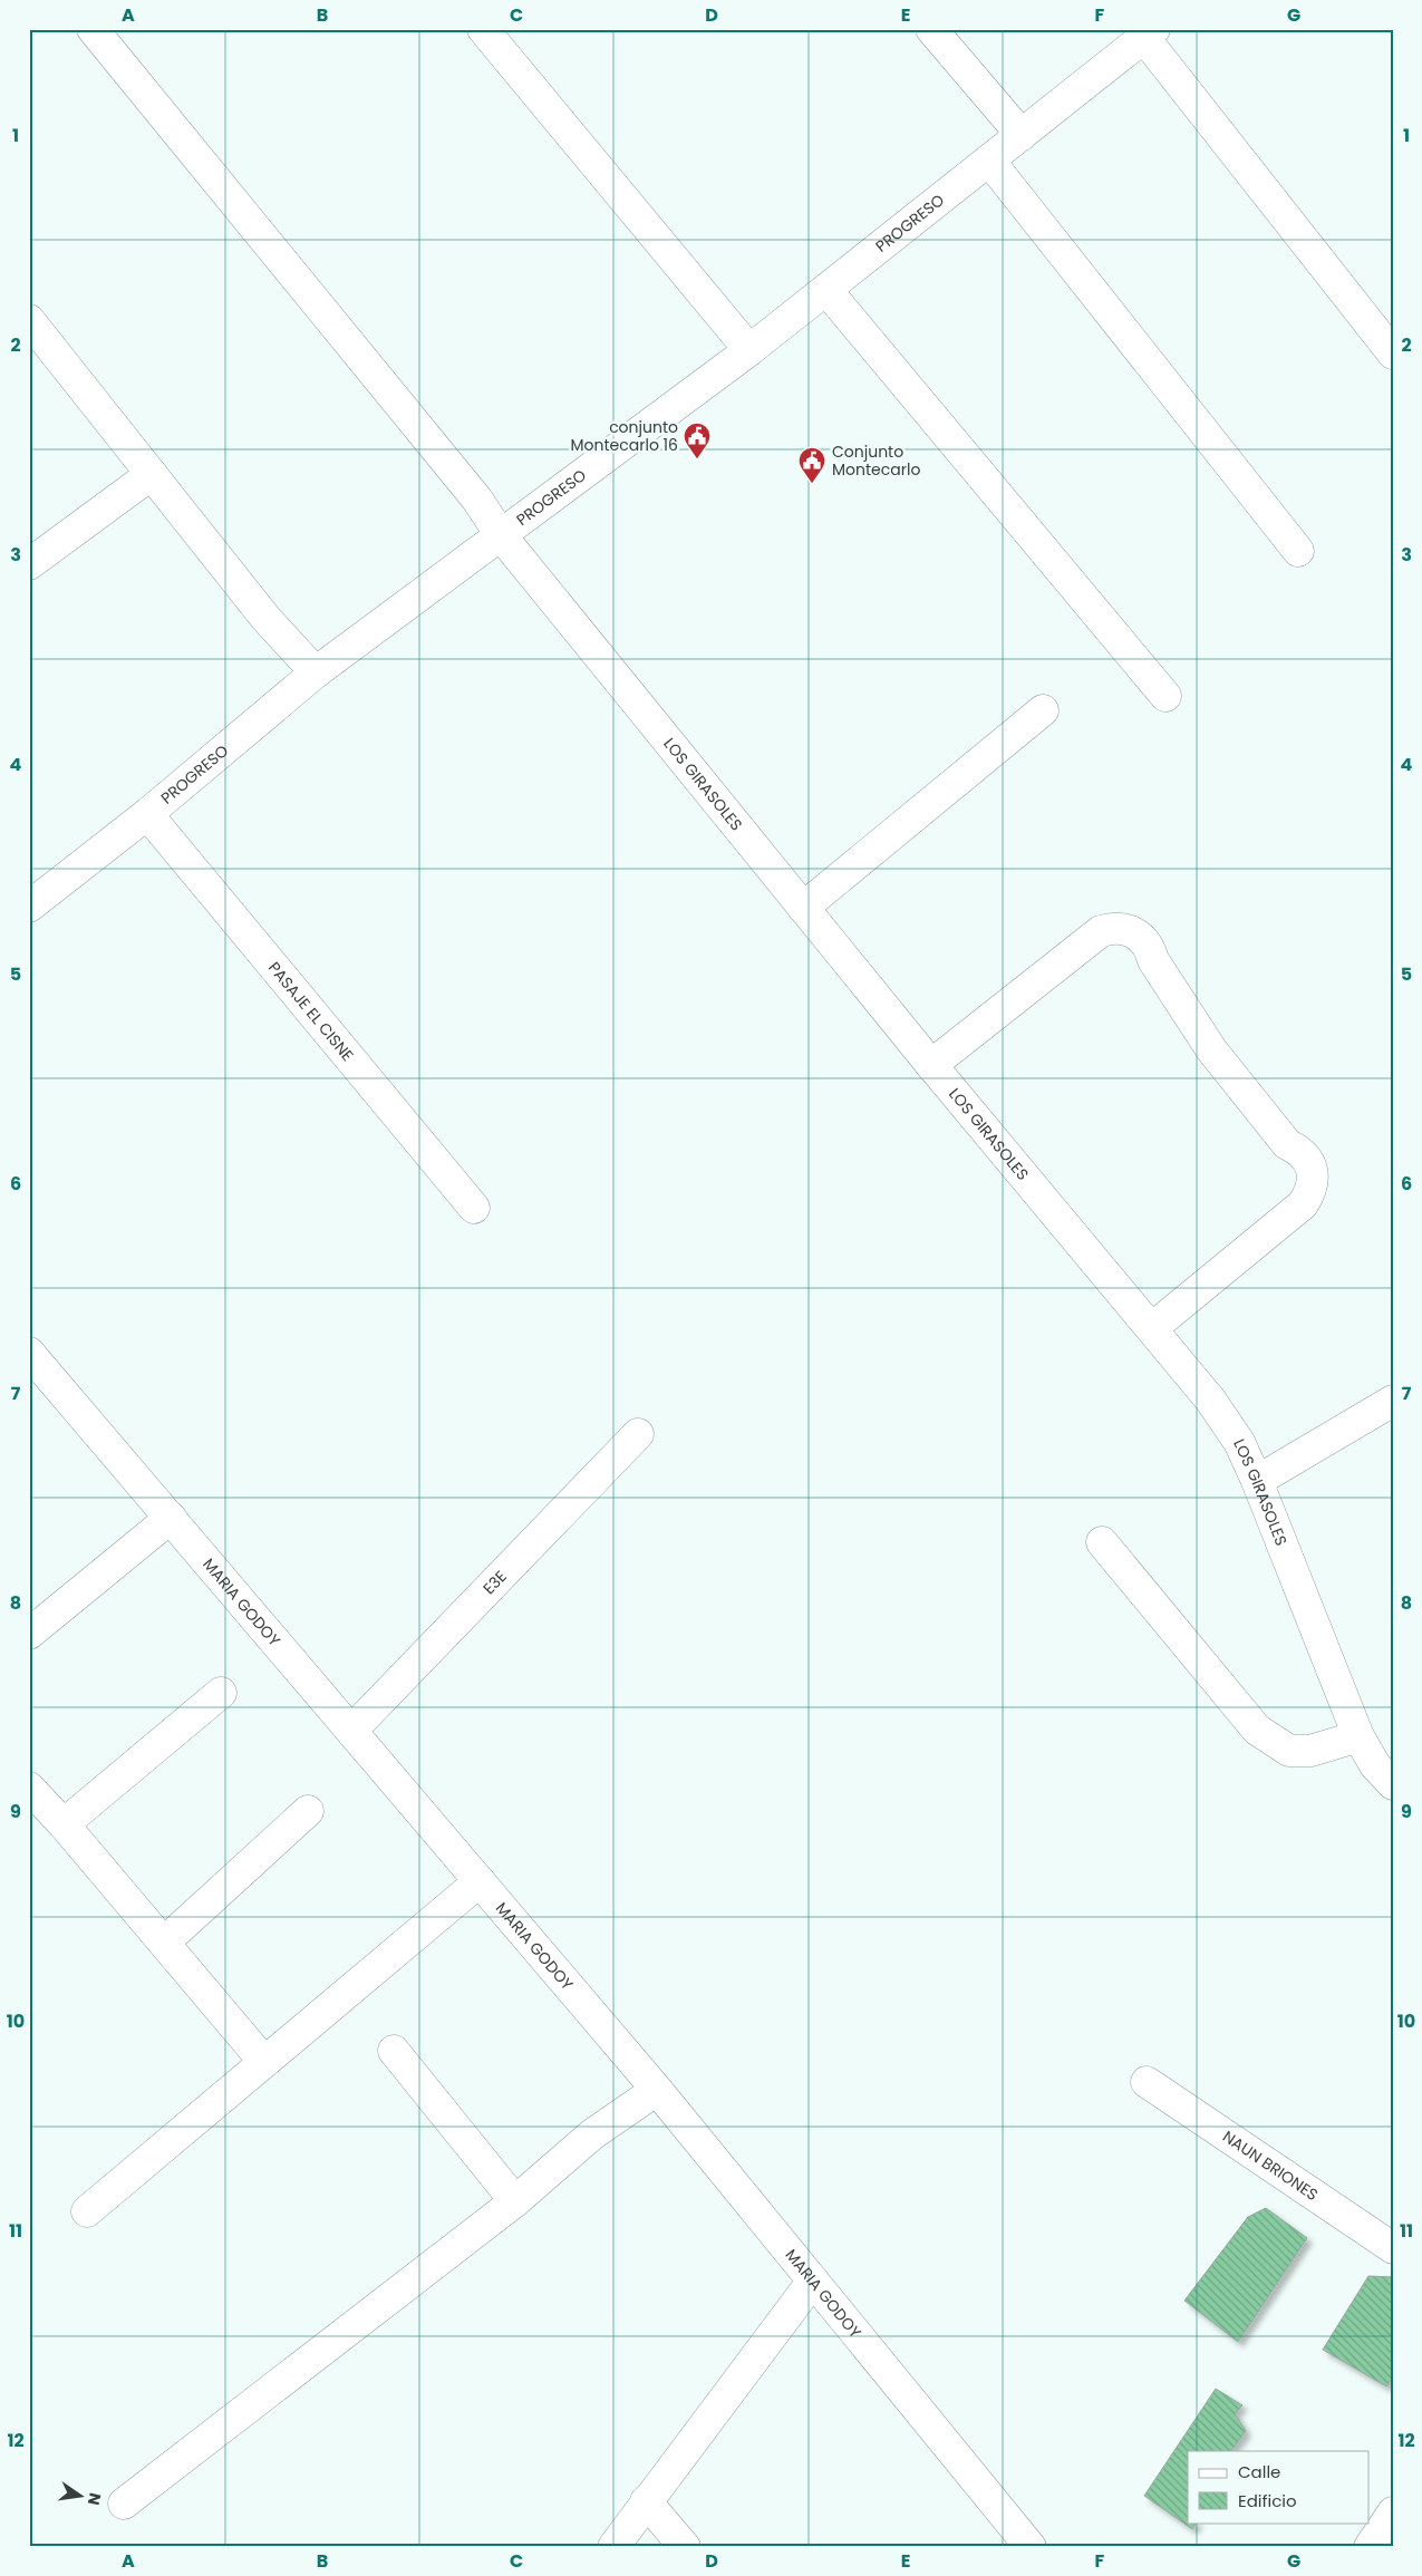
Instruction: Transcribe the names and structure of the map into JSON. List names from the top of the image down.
{
  "streets": {
    "street": [
      "PROGRESO",
      "LOS GIRASOLES",
      "PASAJE EL CISNE",
      "E3E",
      "MARIA GODOY",
      "NAUN BRIONES"
    ]
  },
  "crossings": [
    ["PROGRESO", "LOS GIRASOLES"],
    ["PROGRESO", "PASAJE EL CISNE"],
    ["E3E", "MARIA GODOY"]
  ],
  "places": {
    "public building": ["conjunto Montecarlo 16", "Conjunto Montecarlo"]
  },
  "legend": ["Calle", "Edificio"],
  "north": "right",
  "grid": {
    "columns": [
      "A",
      "B",
      "C",
      "D",
      "E",
      "F",
      "G"
    ],
    "rows": [
      "1",
      "2",
      "3",
      "4",
      "5",
      "6",
      "7",
      "8",
      "9",
      "10",
      "11",
      "12"
    ]
  }
}
